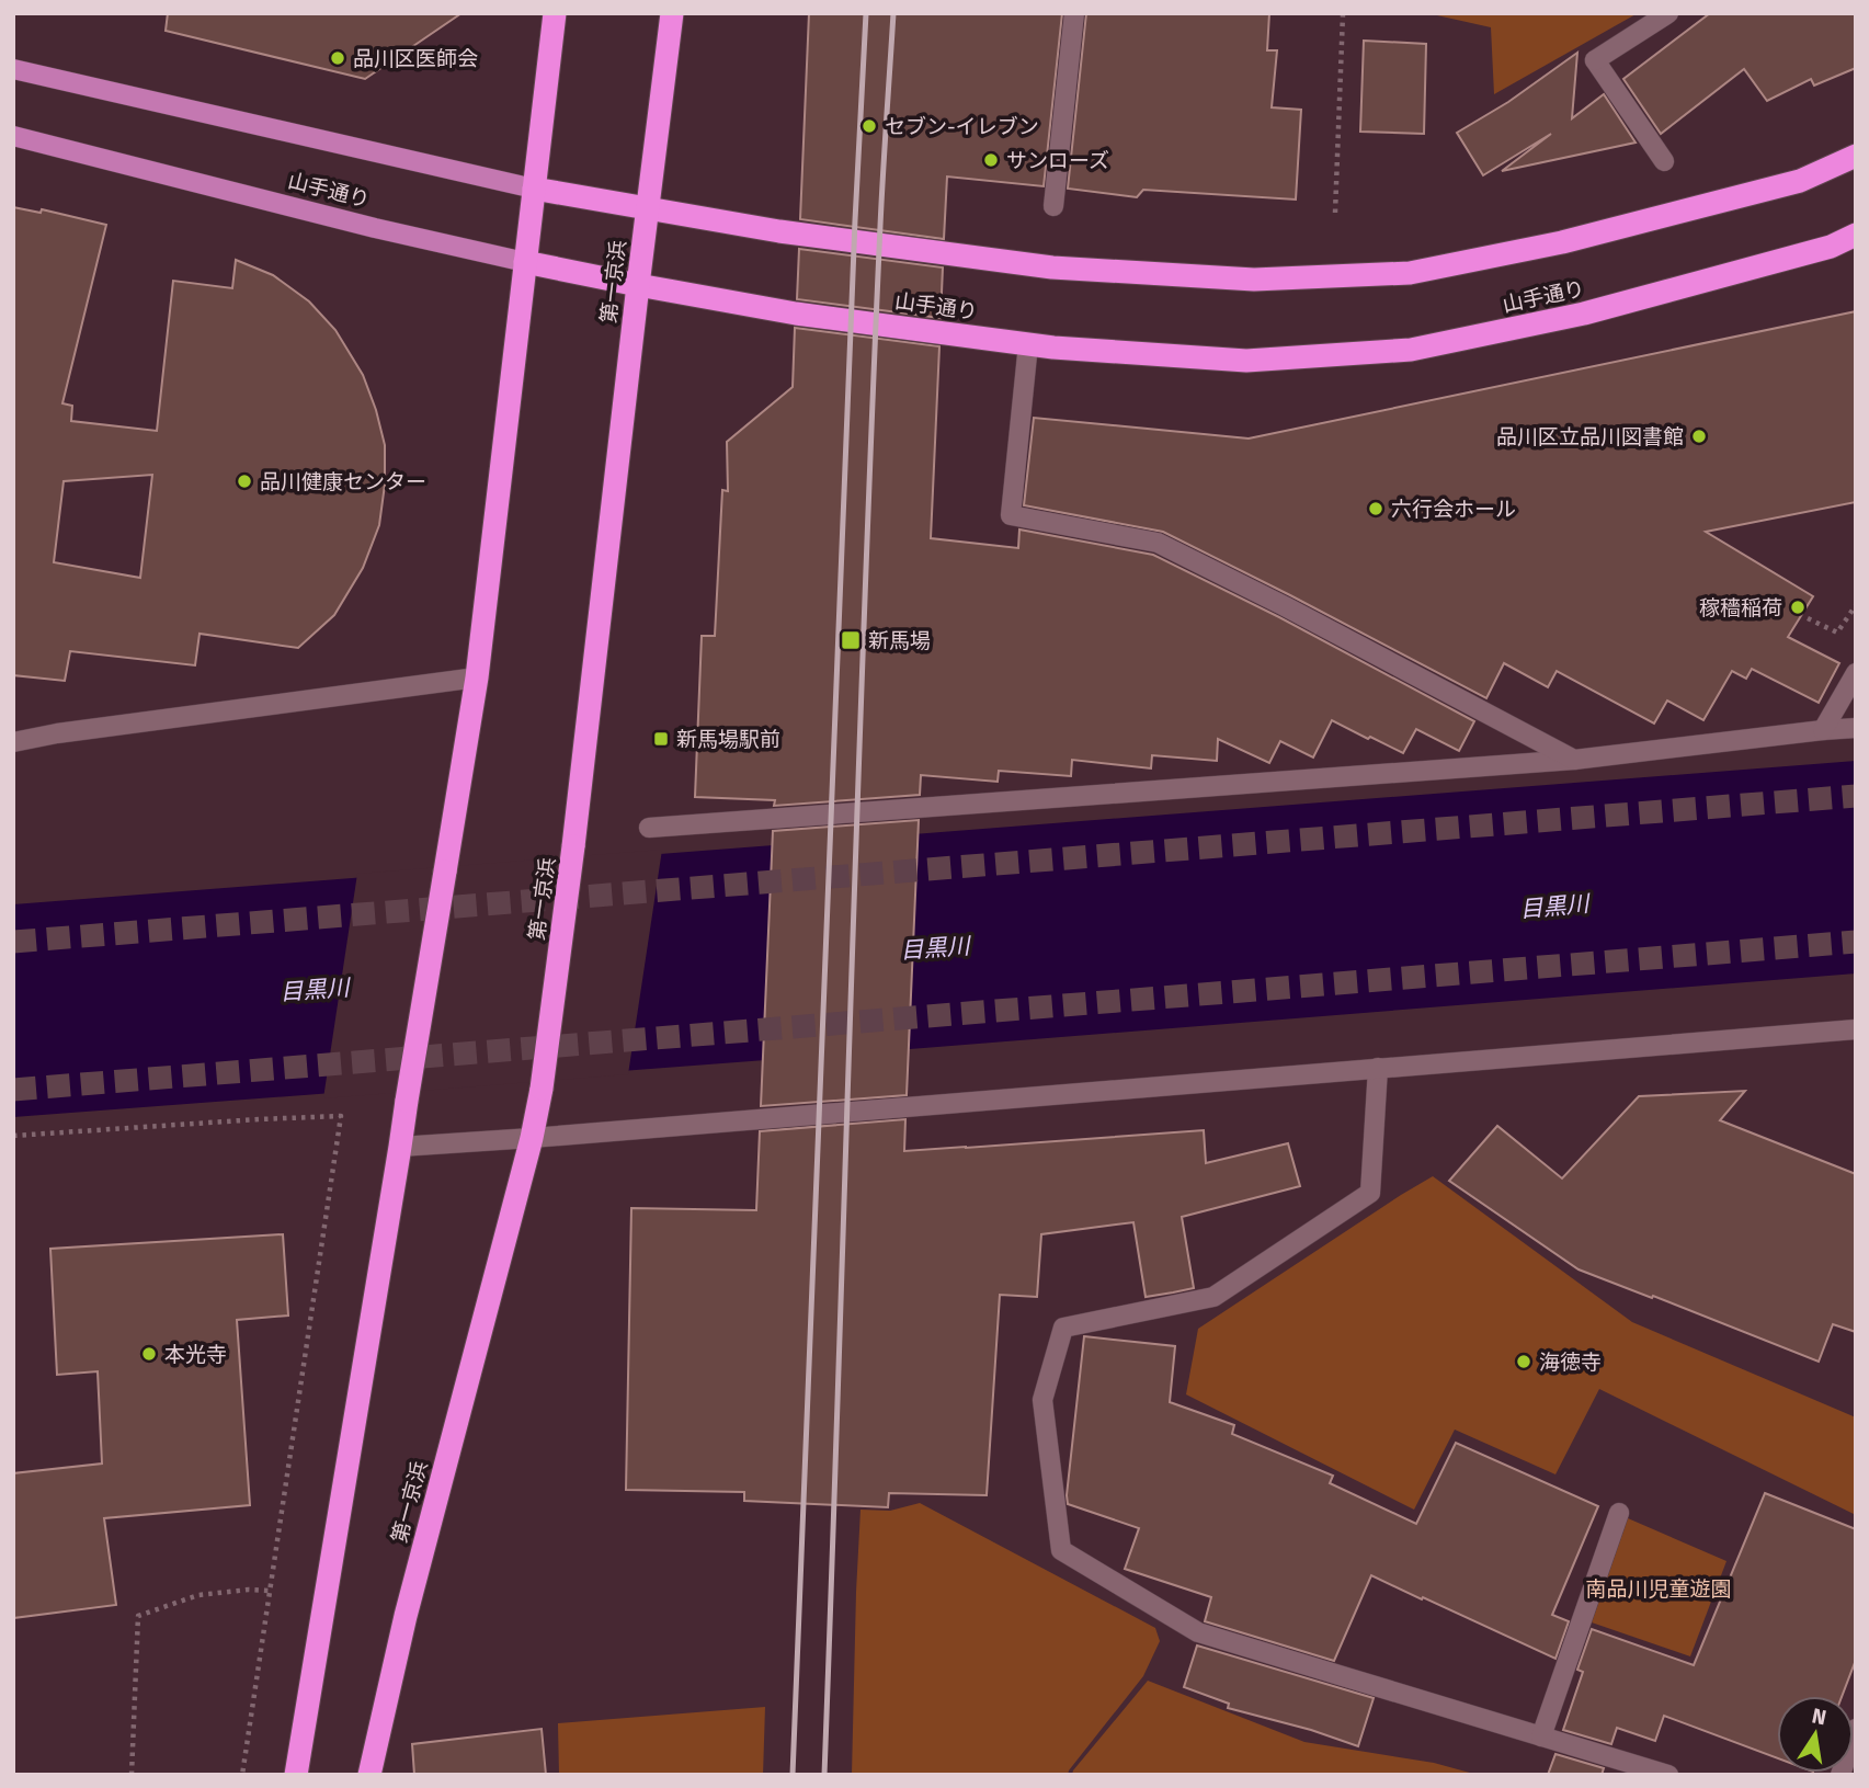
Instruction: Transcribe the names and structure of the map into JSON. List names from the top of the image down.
{
  "streets": {
    "highway": ["山手通り", "第一京浜"]
  },
  "crossings": [
    ["山手通り", "第一京浜"]
  ],
  "water": ["目黒川"],
  "parks": ["南品川児童遊園"],
  "places": {
    "other": [
      "品川区医師会",
      "セブン-イレブン",
      "サンローズ",
      "品川区立品川図書館",
      "品川健康センター",
      "六行会ホール",
      "稼穡稲荷",
      "本光寺",
      "海徳寺"
    ],
    "transit": ["新馬場", "新馬場駅前"]
  },
  "north": "top"
}
